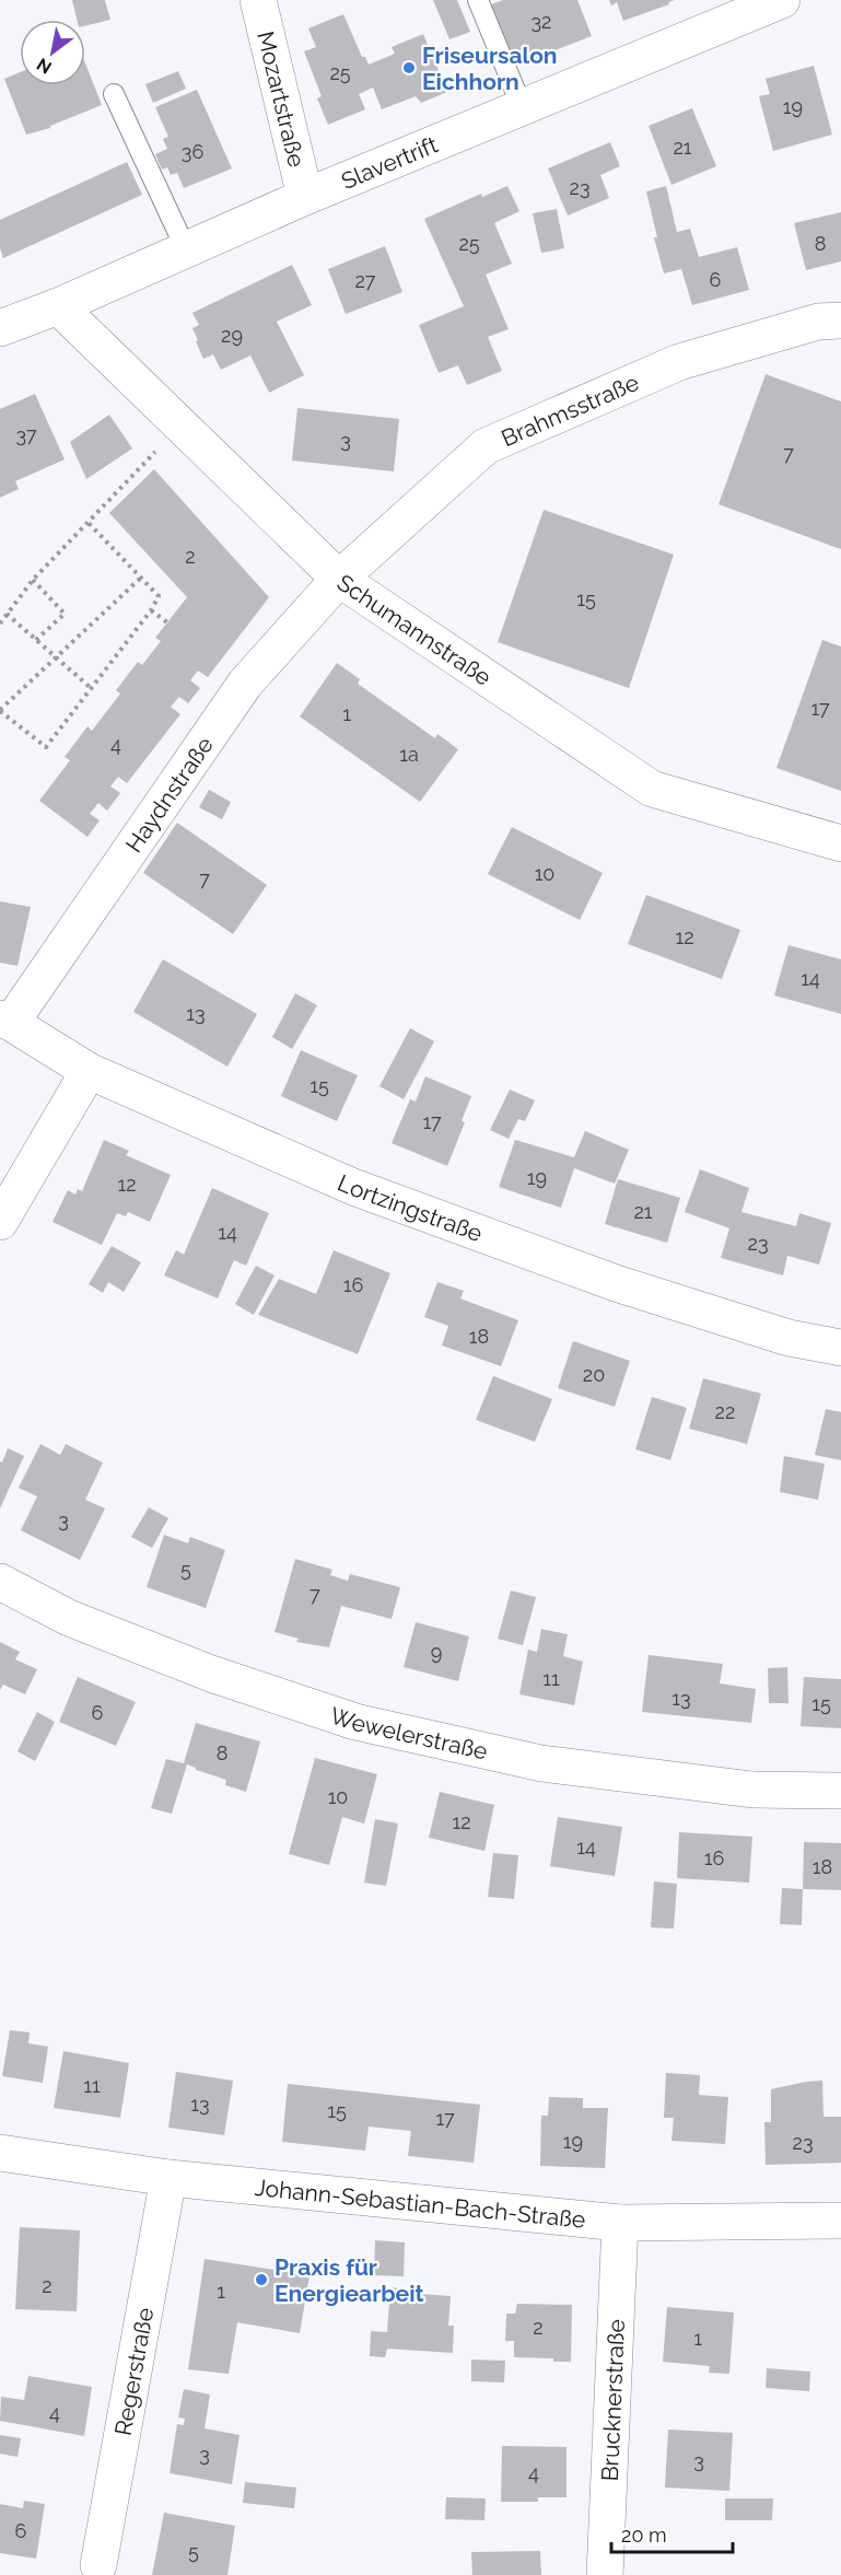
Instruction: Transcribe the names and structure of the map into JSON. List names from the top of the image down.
{
  "streets": {
    "street": [
      "Mozartstraße",
      "Slavertrift",
      "Brahmsstraße",
      "Schumannstraße",
      "Haydnstraße",
      "Lortzingstraße",
      "Wewelerstraße",
      "Johann-Sebastian-Bach-Straße",
      "Regerstraße",
      "Brucknerstraße"
    ]
  },
  "crossings": [
    ["Mozartstraße", "Slavertrift"],
    ["Slavertrift", "Schumannstraße"],
    ["Brahmsstraße", "Schumannstraße"],
    ["Brahmsstraße", "Haydnstraße"],
    ["Schumannstraße", "Haydnstraße"],
    ["Haydnstraße", "Lortzingstraße"],
    ["Johann-Sebastian-Bach-Straße", "Regerstraße"],
    ["Johann-Sebastian-Bach-Straße", "Brucknerstraße"]
  ],
  "places": ["Friseursalon Eichhorn", "Praxis für Energiearbeit"],
  "house_numbers": [
    "32",
    "25",
    "19",
    "21",
    "36",
    "23",
    "25",
    "8",
    "6",
    "27",
    "29",
    "37",
    "3",
    "7",
    "2",
    "15",
    "17",
    "1",
    "4",
    "1a",
    "10",
    "7",
    "12",
    "14",
    "13",
    "15",
    "17",
    "19",
    "12",
    "21",
    "14",
    "23",
    "16",
    "18",
    "20",
    "22",
    "3",
    "5",
    "7",
    "9",
    "11",
    "13",
    "15",
    "6",
    "8",
    "10",
    "12",
    "14",
    "16",
    "18",
    "11",
    "13",
    "15",
    "17",
    "19",
    "23",
    "2",
    "1",
    "2",
    "1",
    "4",
    "3",
    "3",
    "4",
    "6",
    "5"
  ],
  "scale_bar": "20 m",
  "north": "bottom left"
}
